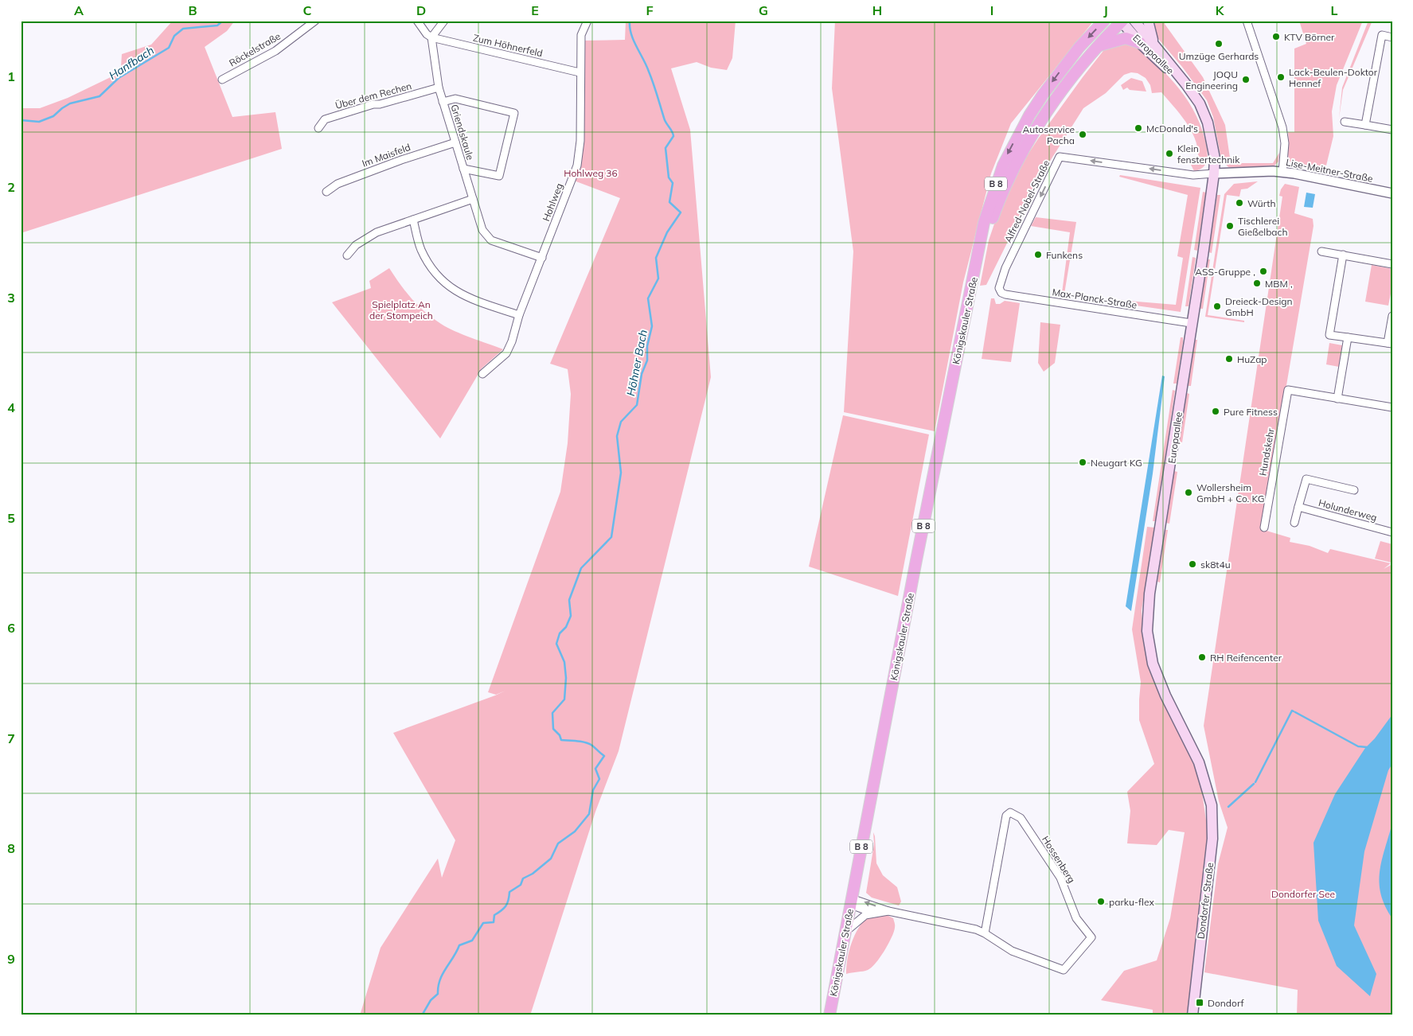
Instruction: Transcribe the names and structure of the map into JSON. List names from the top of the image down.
{
  "streets": {
    "main road": [
      "Europaallee",
      "B 8",
      "Königskauler Straße",
      "Dondorfer Straße"
    ],
    "street": [
      "Zum Höhnerfeld",
      "Röckelstraße",
      "Über dem Rechen",
      "Griendskaule",
      "Im Maisfeld",
      "Lise-Meitner-Straße",
      "Alfred-Nobel-Straße",
      "Hohlweg",
      "Max-Planck-Straße",
      "Hundskehr",
      "Holunderweg",
      "Hossenberg"
    ]
  },
  "crossings": [
    ["Zum Höhnerfeld", "Griendskaule"],
    ["Zum Höhnerfeld", "Hohlweg"],
    ["Europaallee", "Lise-Meitner-Straße"],
    ["Europaallee", "B 8"],
    ["Europaallee", "Alfred-Nobel-Straße"],
    ["Europaallee", "Max-Planck-Straße"],
    ["Europaallee", "Dondorfer Straße"],
    ["Über dem Rechen", "Griendskaule"],
    ["Griendskaule", "Im Maisfeld"],
    ["Griendskaule", "Hohlweg"],
    ["Lise-Meitner-Straße", "Alfred-Nobel-Straße"],
    ["B 8", "Königskauler Straße"],
    ["Alfred-Nobel-Straße", "Max-Planck-Straße"],
    ["Königskauler Straße", "Hossenberg"]
  ],
  "one_way": ["Alfred-Nobel-Straße"],
  "water": ["Hanfbach", "Höhner Bach"],
  "parks": ["Hohlweg 36", "Spielplatz An der Stompeich", "Dondorfer See"],
  "places": {
    "other": [
      "KTV Börner",
      "Umzüge Gerhards",
      "Lack-Beulen-Doktor Hennef",
      "JOQU Engineering",
      "McDonald's",
      "Autoservice Pacha",
      "Klein fenstertechnik",
      "Würth",
      "Tischlerei Gießelbach",
      "Funkens",
      "ASS-Gruppe ,",
      "MBM ,",
      "Dreieck-Design GmbH",
      "HuZap",
      "Pure Fitness",
      "Neugart KG",
      "Wollersheim GmbH + Co. KG",
      "sk8t4u",
      "RH Reifencenter",
      "parku-flex"
    ],
    "transit": ["Dondorf"]
  },
  "grid": {
    "columns": [
      "A",
      "B",
      "C",
      "D",
      "E",
      "F",
      "G",
      "H",
      "I",
      "J",
      "K",
      "L"
    ],
    "rows": [
      "1",
      "2",
      "3",
      "4",
      "5",
      "6",
      "7",
      "8",
      "9"
    ]
  }
}
